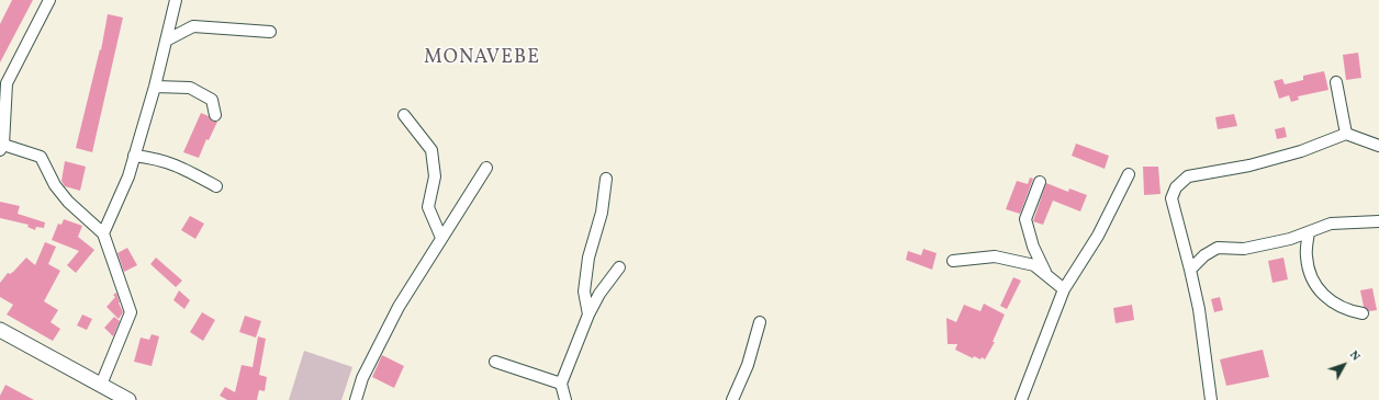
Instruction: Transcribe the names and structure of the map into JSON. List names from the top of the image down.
{
  "districts": ["MONAVEBE"],
  "north": "top right"
}
